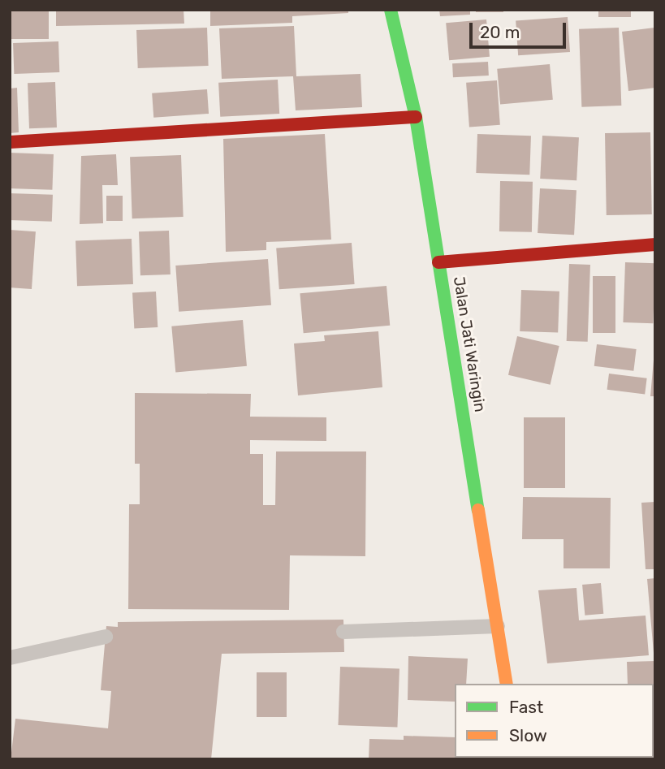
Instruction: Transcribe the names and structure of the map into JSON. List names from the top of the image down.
{
  "streets": {
    "main road": ["Jalan Jati Waringin"]
  },
  "legend": ["Fast", "Slow"],
  "scale_bar": "20 m"
}
